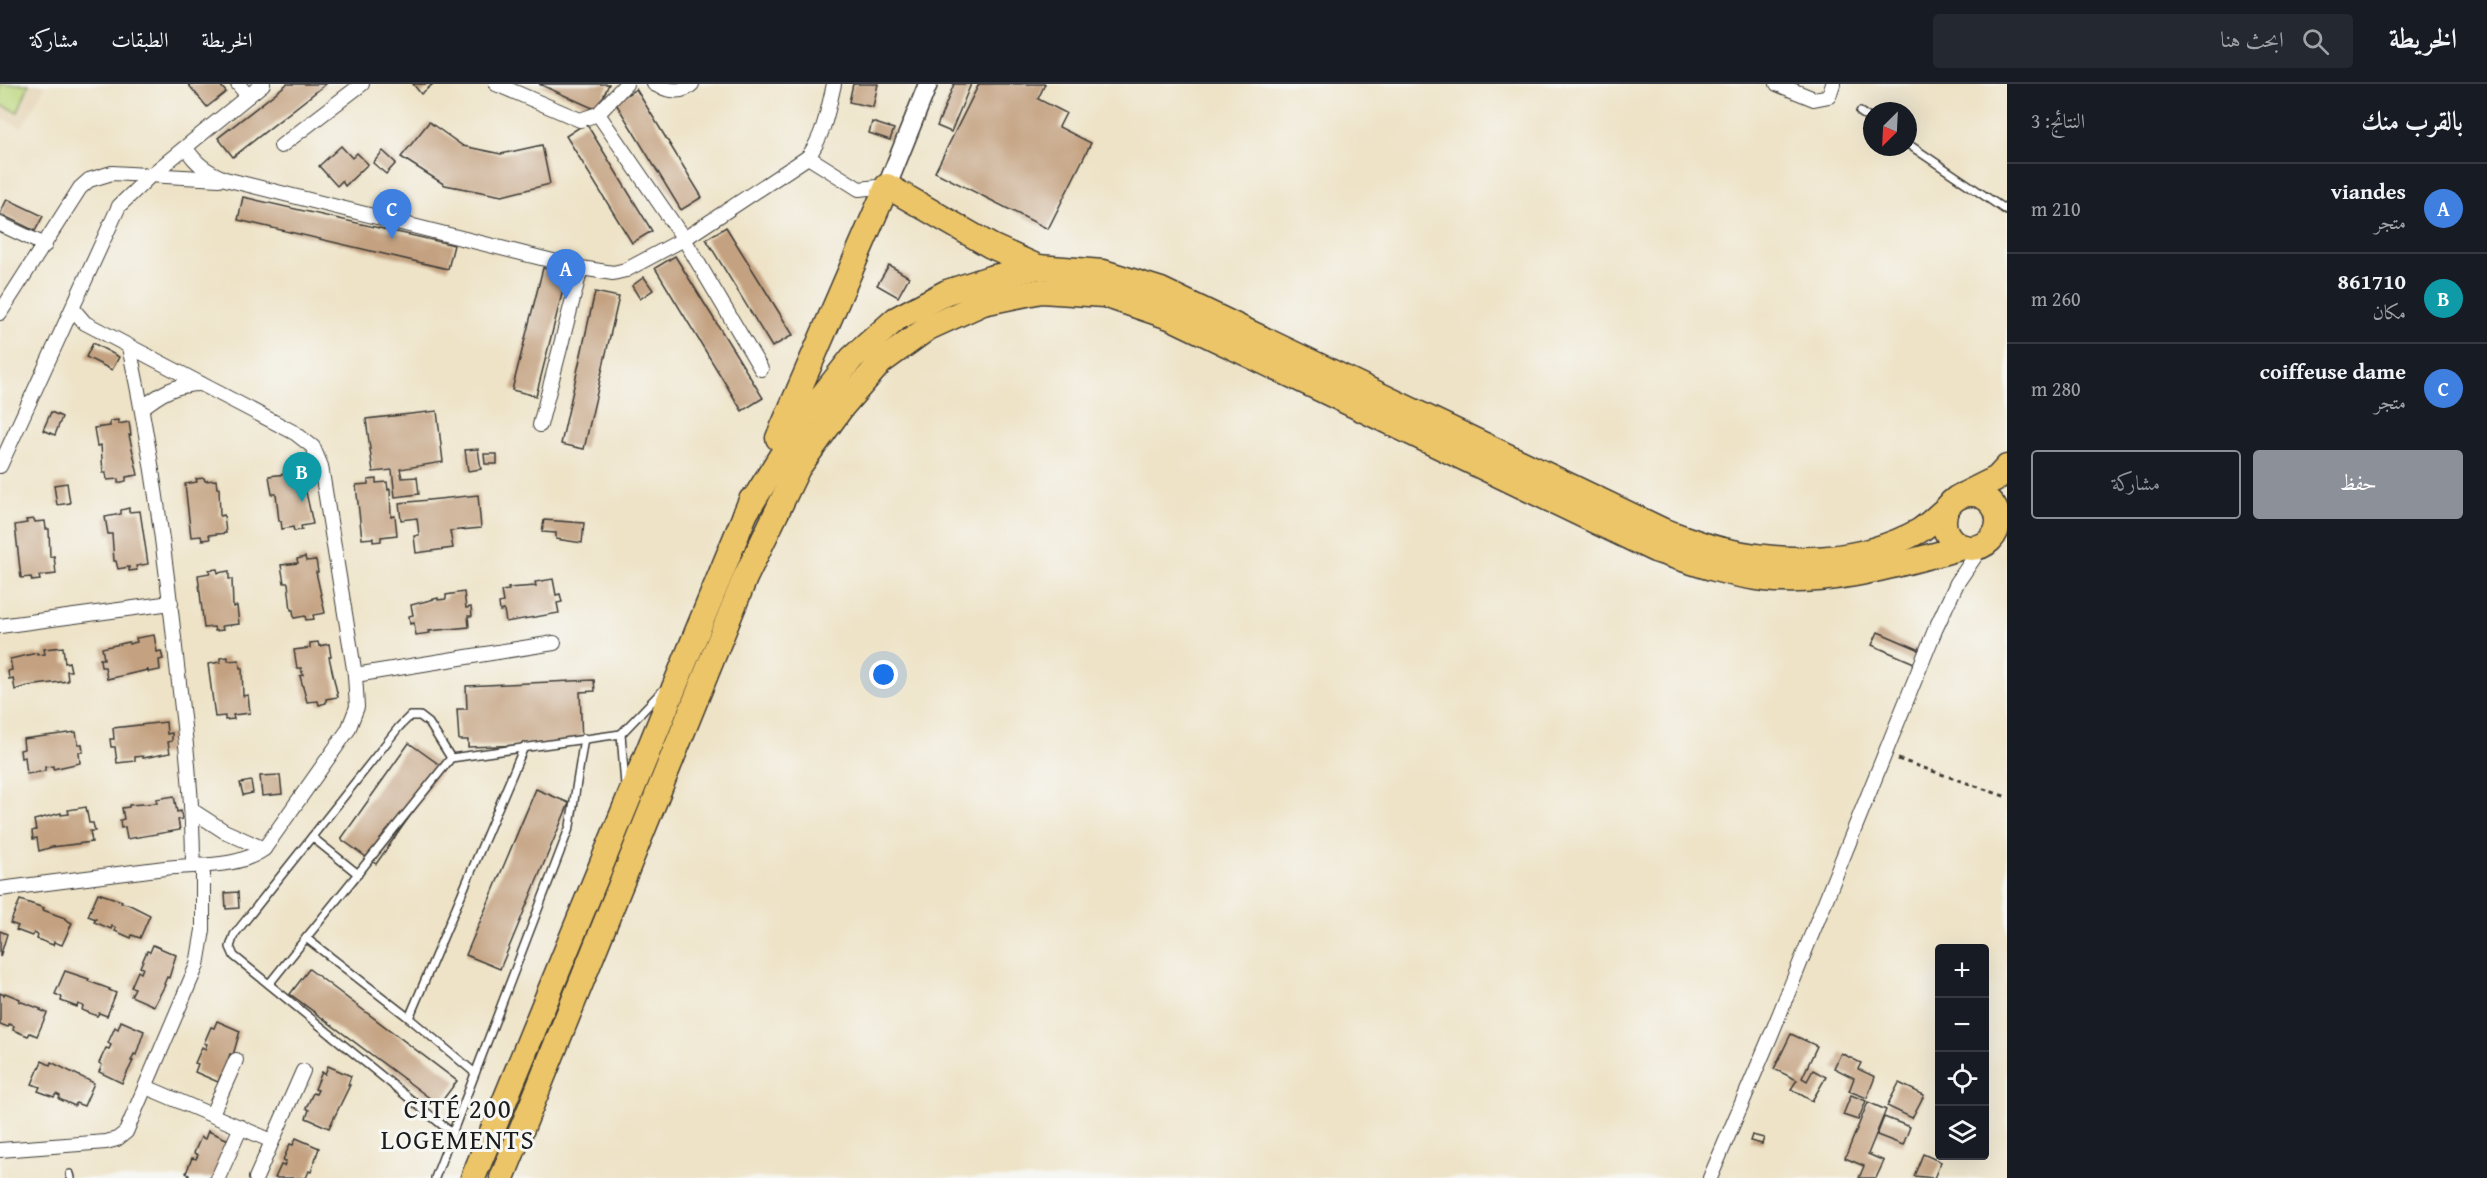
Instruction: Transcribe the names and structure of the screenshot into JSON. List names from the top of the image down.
{
  "districts": ["CITÉ 200 LOGEMENTS"],
  "north": "bottom left",
  "page": {
    "header": "الخريطة",
    "search": "ابحث هنا",
    "nav": ["الخريطة", "الطبقات", "مشاركة"],
    "heading": ["بالقرب منك", "النتائج: 3"],
    "list": [
      {
        "mark": "A",
        "name": "viandes",
        "note": "متجر",
        "value": "210 m"
      },
      {
        "mark": "B",
        "name": "861710",
        "note": "مكان",
        "value": "260 m"
      },
      {
        "mark": "C",
        "name": "coiffeuse dame",
        "note": "متجر",
        "value": "280 m"
      }
    ],
    "pins": ["C", "A", "B"],
    "buttons": ["حفظ", "مشاركة"],
    "map_buttons": ["+", "−"]
  }
}
